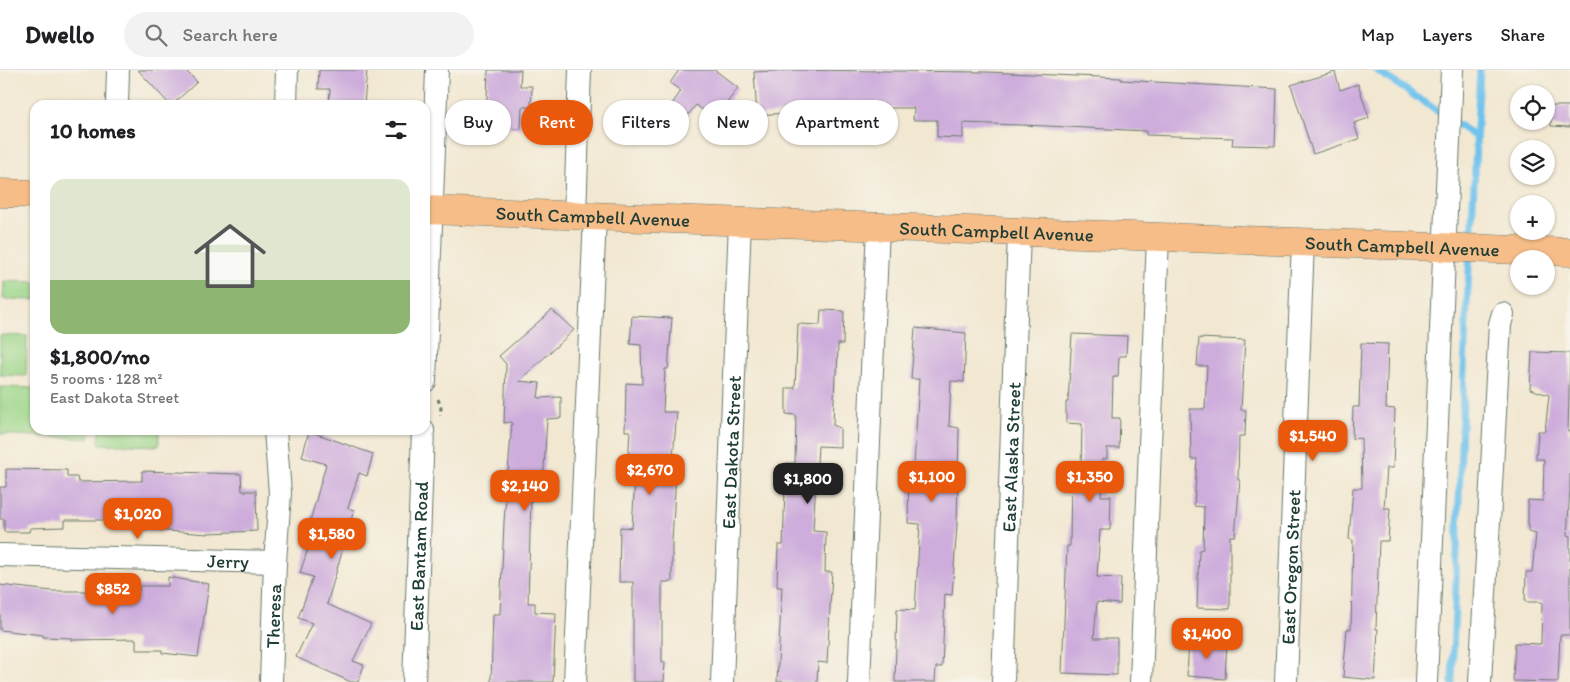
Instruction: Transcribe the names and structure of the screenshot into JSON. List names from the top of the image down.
{
  "streets": {
    "main road": ["South Campbell Avenue"],
    "street": [
      "East Dakota Street",
      "East Alaska Street",
      "East Bantam Road",
      "Jerry",
      "East Oregon Street",
      "Theresa"
    ]
  },
  "crossings": [
    ["South Campbell Avenue", "East Dakota Street"],
    ["South Campbell Avenue", "East Alaska Street"],
    ["South Campbell Avenue", "East Oregon Street"],
    ["Jerry", "Theresa"]
  ],
  "page": {
    "header": "Dwello",
    "search": "Search here",
    "nav": ["Map", "Layers", "Share"],
    "map_buttons": ["+", "−"],
    "chip": [
      "Buy",
      "Rent",
      "Filters",
      "New",
      "Apartment"
    ],
    "heading": "10 homes",
    "list": [
      {
        "name": "$1,800/mo",
        "note": "5 rooms · 128 m² · East Dakota Street"
      }
    ],
    "price": [
      "$1,540",
      "$2,670",
      "$1,100",
      "$1,350",
      "$1,800",
      "$2,140",
      "$1,020",
      "$1,580",
      "$852",
      "$1,400"
    ]
  }
}
